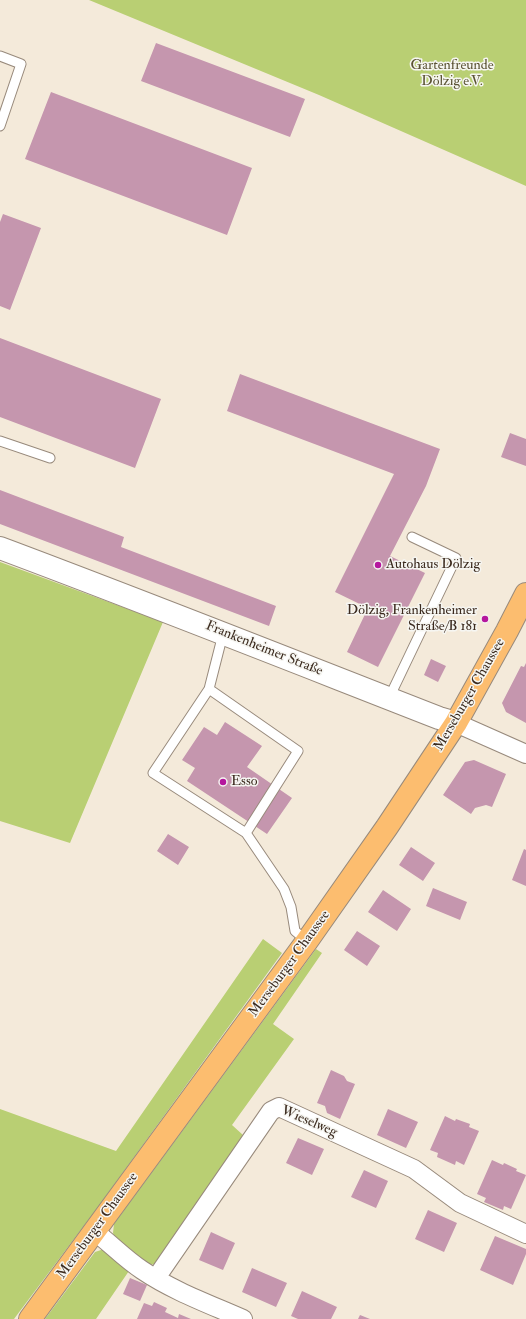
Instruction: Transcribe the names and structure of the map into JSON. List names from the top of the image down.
{
  "streets": {
    "main road": ["Merseburger Chaussee"],
    "street": ["Frankenheimer Straße", "Wieselweg"]
  },
  "crossings": [
    ["Frankenheimer Straße", "Merseburger Chaussee"]
  ],
  "parks": ["Gartenfreunde Dölzig e.V."],
  "places": ["Autohaus Dölzig", "Dölzig, Frankenheimer Straße/B 181", "Esso"]
}
